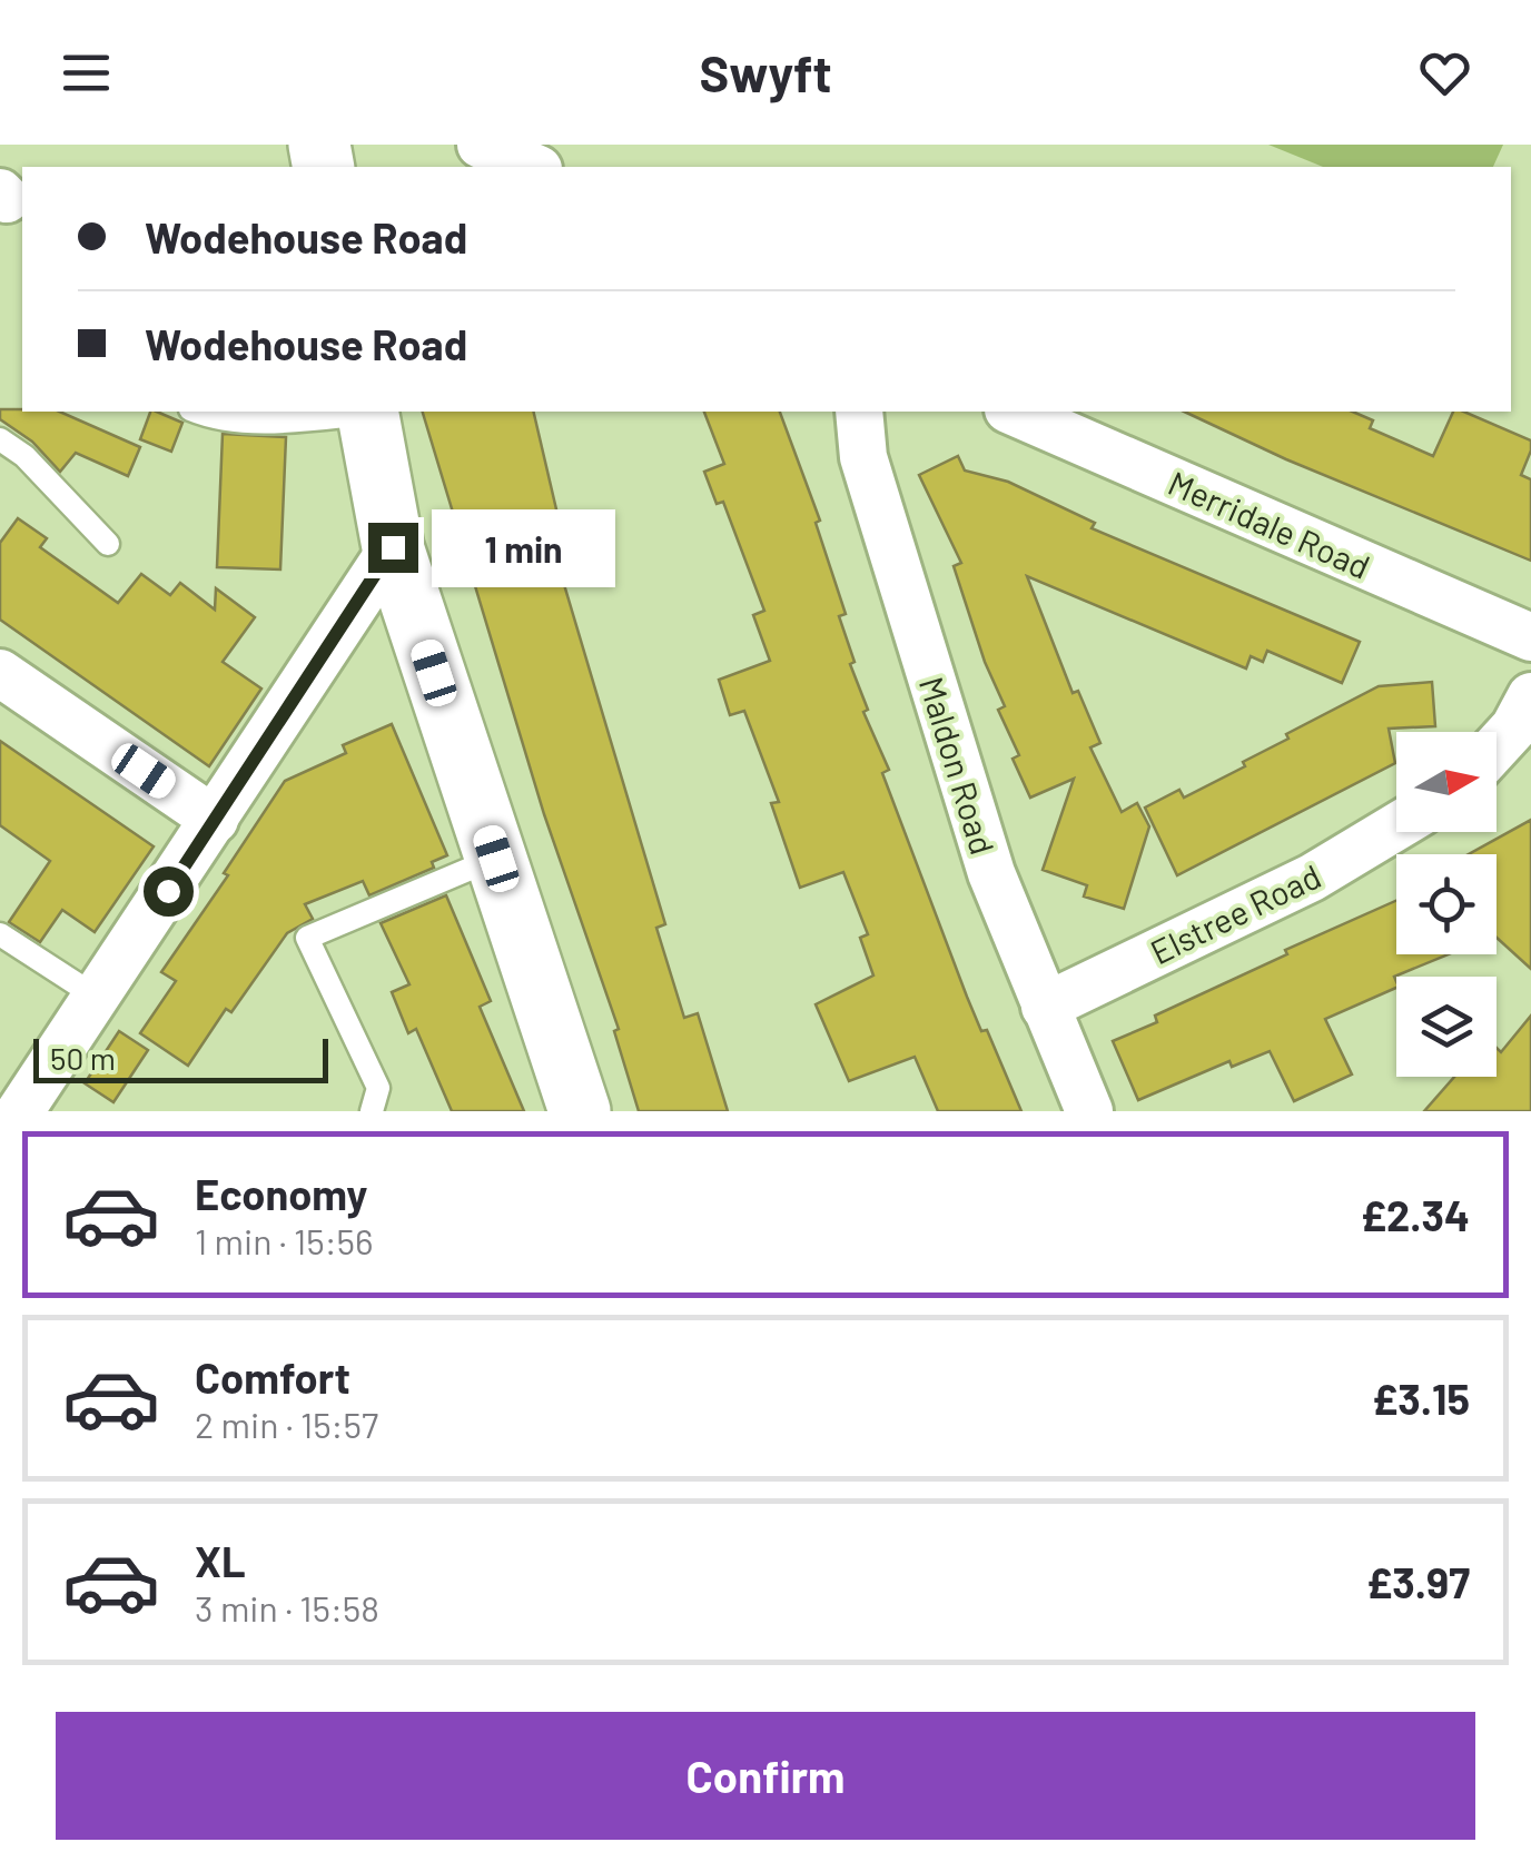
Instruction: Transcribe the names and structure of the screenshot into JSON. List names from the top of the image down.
{
  "streets": {
    "street": ["Merridale Road", "Maldon Road", "Elstree Road"]
  },
  "crossings": [
    ["Maldon Road", "Elstree Road"]
  ],
  "scale_bar": "50 m",
  "north": "right",
  "page": {
    "header": "Swyft",
    "banner": ["Wodehouse Road", "Wodehouse Road"],
    "bubble": "1 min",
    "scale": "50 m",
    "list": [
      {
        "name": "Economy",
        "note": "1 min · 15:56",
        "value": "£2.34"
      },
      {
        "name": "Comfort",
        "note": "2 min · 15:57",
        "value": "£3.15"
      },
      {
        "name": "XL",
        "note": "3 min · 15:58",
        "value": "£3.97"
      }
    ],
    "buttons": "Confirm"
  }
}
